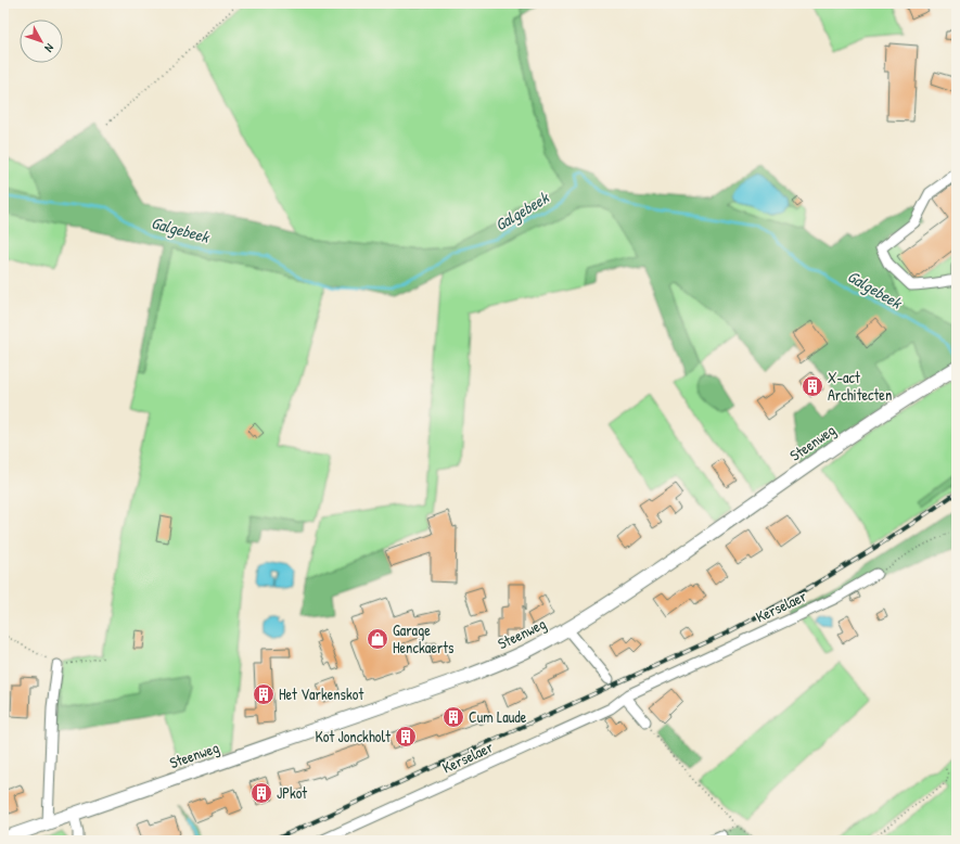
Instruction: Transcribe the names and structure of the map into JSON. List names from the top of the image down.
{
  "streets": {
    "main road": ["Steenweg"],
    "street": ["Kerselaer"]
  },
  "water": ["Galgebeek"],
  "places": {
    "building": [
      "X-act Architecten",
      "Het Varkenskot",
      "Cum Laude",
      "Kot Jonckholt",
      "JPkot"
    ],
    "shop": ["Garage Henckaerts"]
  },
  "north": "bottom right"
}
